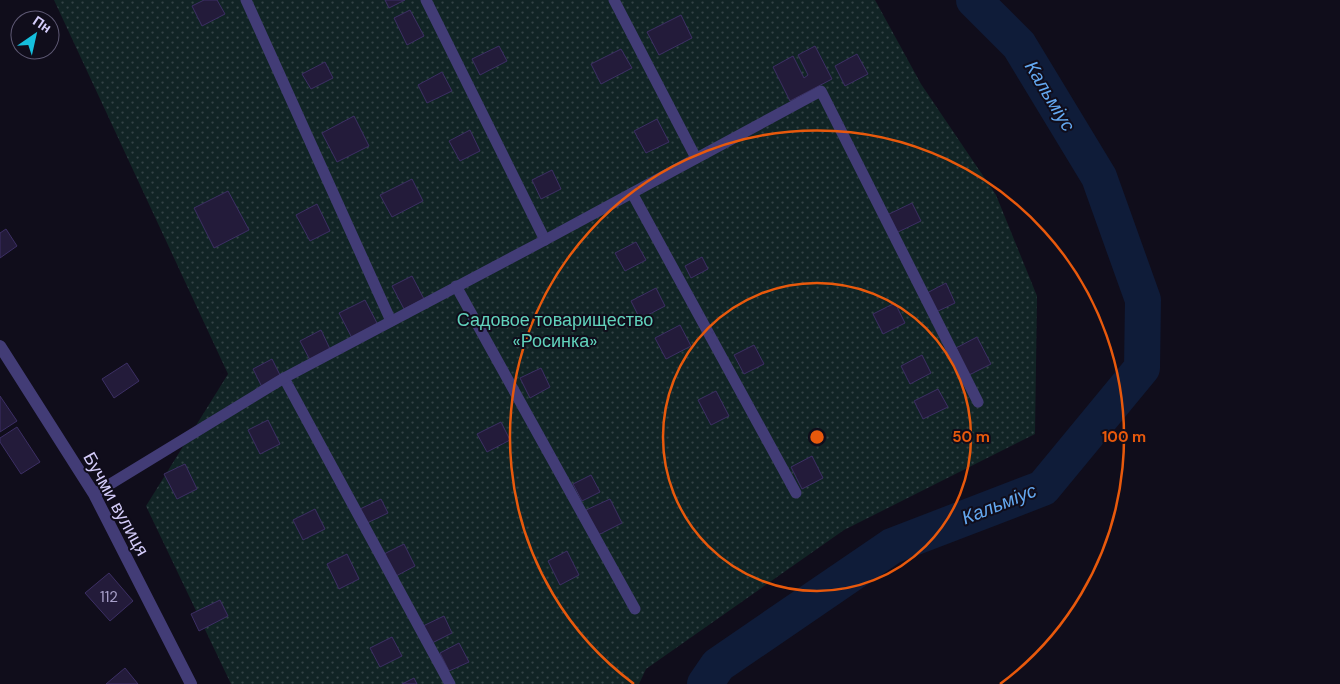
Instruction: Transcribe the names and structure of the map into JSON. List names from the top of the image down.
{
  "streets": {
    "street": ["Бучми вулиця"]
  },
  "water": ["Кальміус"],
  "parks": ["Садовое товарищество «Росинка»"],
  "house_numbers": ["112"],
  "north": "top right",
  "rings": ["50 m", "100 m"]
}
